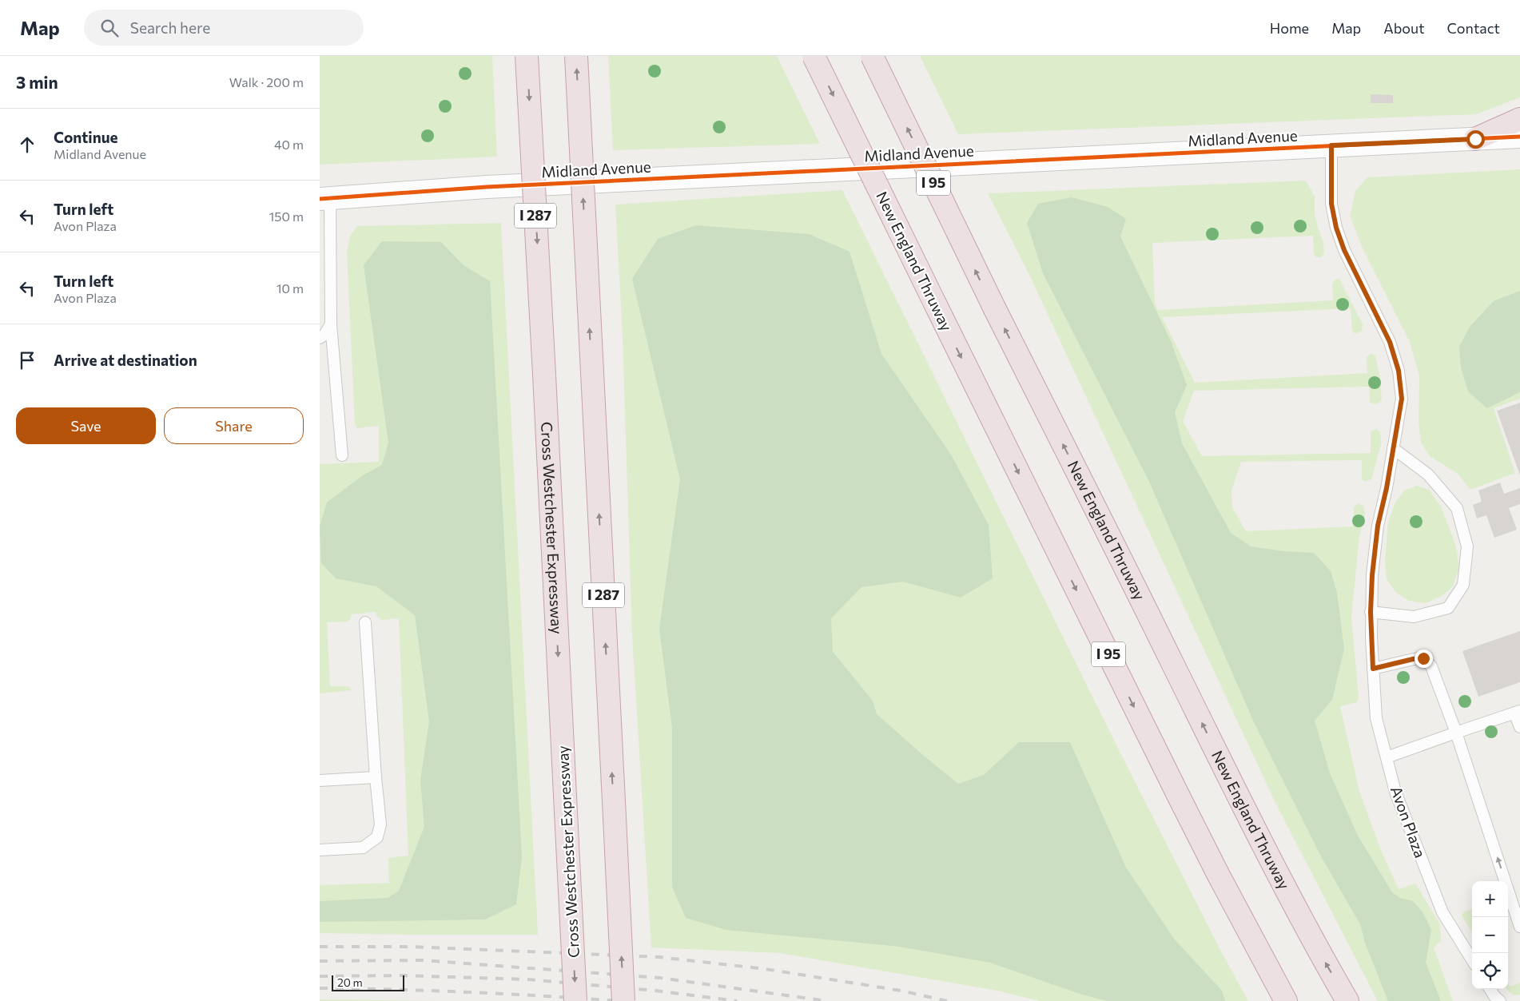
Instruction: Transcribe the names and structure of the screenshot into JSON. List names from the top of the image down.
{
  "streets": {
    "highway": [
      "I 95",
      "I 287",
      "New England Thruway",
      "Cross Westchester Expressway"
    ],
    "street": ["Midland Avenue"],
    "lane": ["Avon Plaza"]
  },
  "crossings": [
    ["Midland Avenue", "Avon Plaza"]
  ],
  "scale_bar": "20 m",
  "page": {
    "header": "Map",
    "search": "Search here",
    "nav": [
      "Home",
      "Map",
      "About",
      "Contact"
    ],
    "heading": ["3 min", "Walk · 200 m"],
    "list": [
      ["Continue", "Midland Avenue", "40 m"],
      ["Turn left", "Avon Plaza", "150 m"],
      ["Turn left", "Avon Plaza", "10 m"],
      "Arrive at destination"
    ],
    "buttons": ["Save", "Share"],
    "map_buttons": ["+", "−"],
    "scale": "20 m"
  }
}
